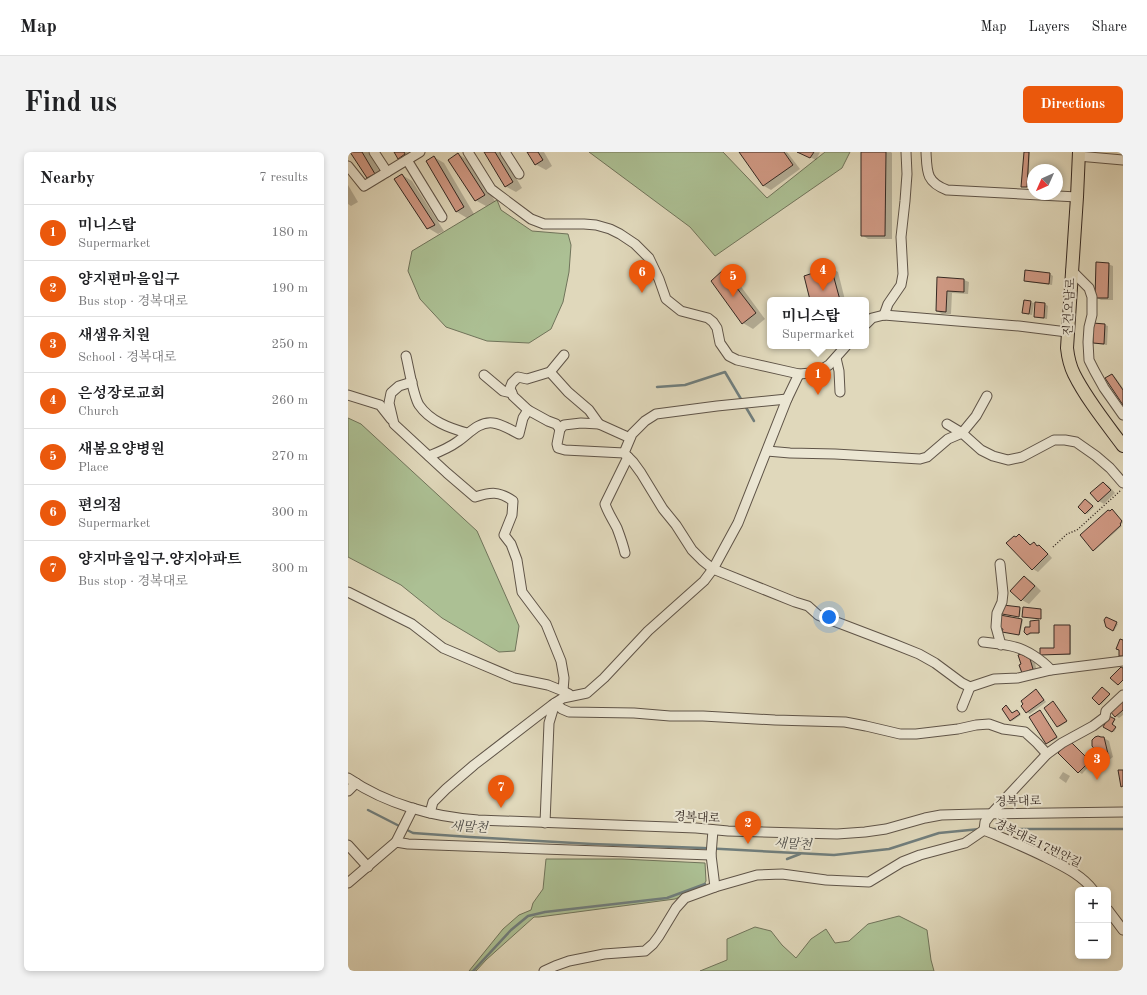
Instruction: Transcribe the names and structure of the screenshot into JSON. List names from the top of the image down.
{
  "streets": {
    "main road": ["진건오남로"],
    "street": ["경복대로", "경복대로17번안길"]
  },
  "crossings": [
    ["경복대로", "경복대로17번안길"]
  ],
  "water": ["새말천"],
  "north": "bottom left",
  "page": {
    "header": "Map",
    "nav": ["Map", "Layers", "Share"],
    "buttons": "Directions",
    "title": "Find us",
    "heading": ["Nearby", "7 results"],
    "list": [
      {
        "mark": "1",
        "name": "미니스탑",
        "note": "Supermarket",
        "value": "180 m"
      },
      {
        "mark": "2",
        "name": "양지편마을입구",
        "note": "Bus stop · 경복대로",
        "value": "190 m"
      },
      {
        "mark": "3",
        "name": "새샘유치원",
        "note": "School · 경복대로",
        "value": "250 m"
      },
      {
        "mark": "4",
        "name": "은성장로교회",
        "note": "Church",
        "value": "260 m"
      },
      {
        "mark": "5",
        "name": "새봄요양병원",
        "note": "Place",
        "value": "270 m"
      },
      {
        "mark": "6",
        "name": "편의점",
        "note": "Supermarket",
        "value": "300 m"
      },
      {
        "mark": "7",
        "name": "양지마을입구.양지아파트",
        "note": "Bus stop · 경복대로",
        "value": "300 m"
      }
    ],
    "pins": [
      "4",
      "6",
      "5",
      "1",
      "3",
      "7",
      "2"
    ],
    "popup": ["미니스탑", "Supermarket"],
    "map_buttons": ["+", "−"]
  }
}
